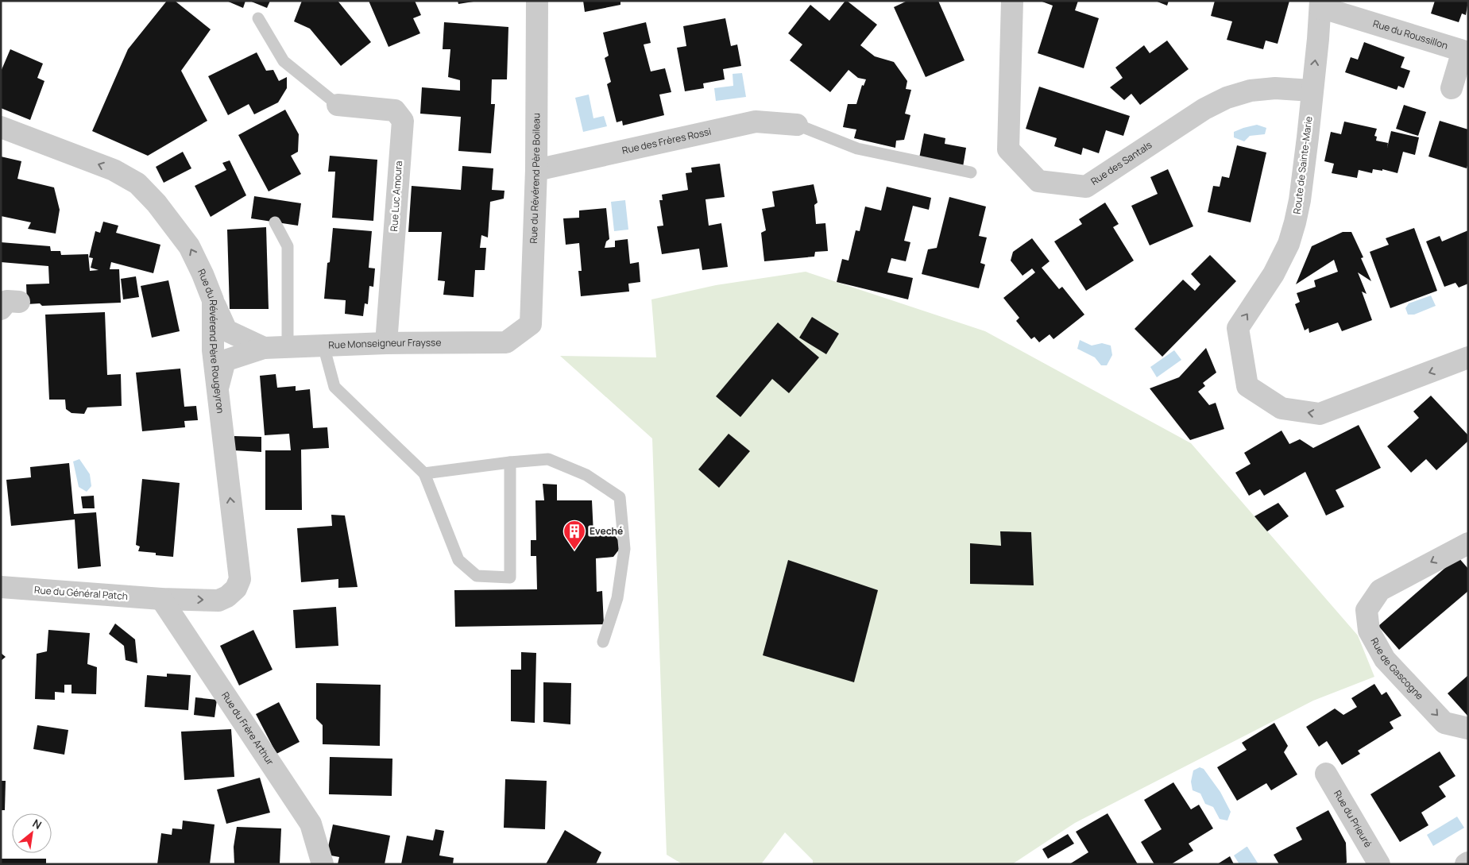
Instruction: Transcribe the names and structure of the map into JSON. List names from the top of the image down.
{
  "streets": {
    "street": [
      "Rue du Roussillon",
      "Rue des Frères Rossi",
      "Rue des Santals",
      "Route de Sainte-Marie",
      "Rue du Révérend Père Boileau",
      "Rue Luc Amoura",
      "Rue du Révérend Père Rougeyron",
      "Rue Monseigneur Fraysse",
      "Rue du Général Patch",
      "Rue de Gascogne",
      "Rue du Frère Arthur",
      "Rue du Prieuré"
    ]
  },
  "crossings": [
    ["Rue du Roussillon", "Route de Sainte-Marie"],
    ["Rue des Frères Rossi", "Rue du Révérend Père Boileau"],
    ["Rue des Santals", "Route de Sainte-Marie"],
    ["Rue du Révérend Père Boileau", "Rue Monseigneur Fraysse"],
    ["Rue Luc Amoura", "Rue Monseigneur Fraysse"],
    ["Rue du Révérend Père Rougeyron", "Rue Monseigneur Fraysse"],
    ["Rue du Révérend Père Rougeyron", "Rue du Général Patch"],
    ["Rue du Révérend Père Rougeyron", "Rue du Frère Arthur"],
    ["Rue du Général Patch", "Rue du Frère Arthur"]
  ],
  "places": {
    "building": ["Eveché"]
  },
  "north": "top right"
}
